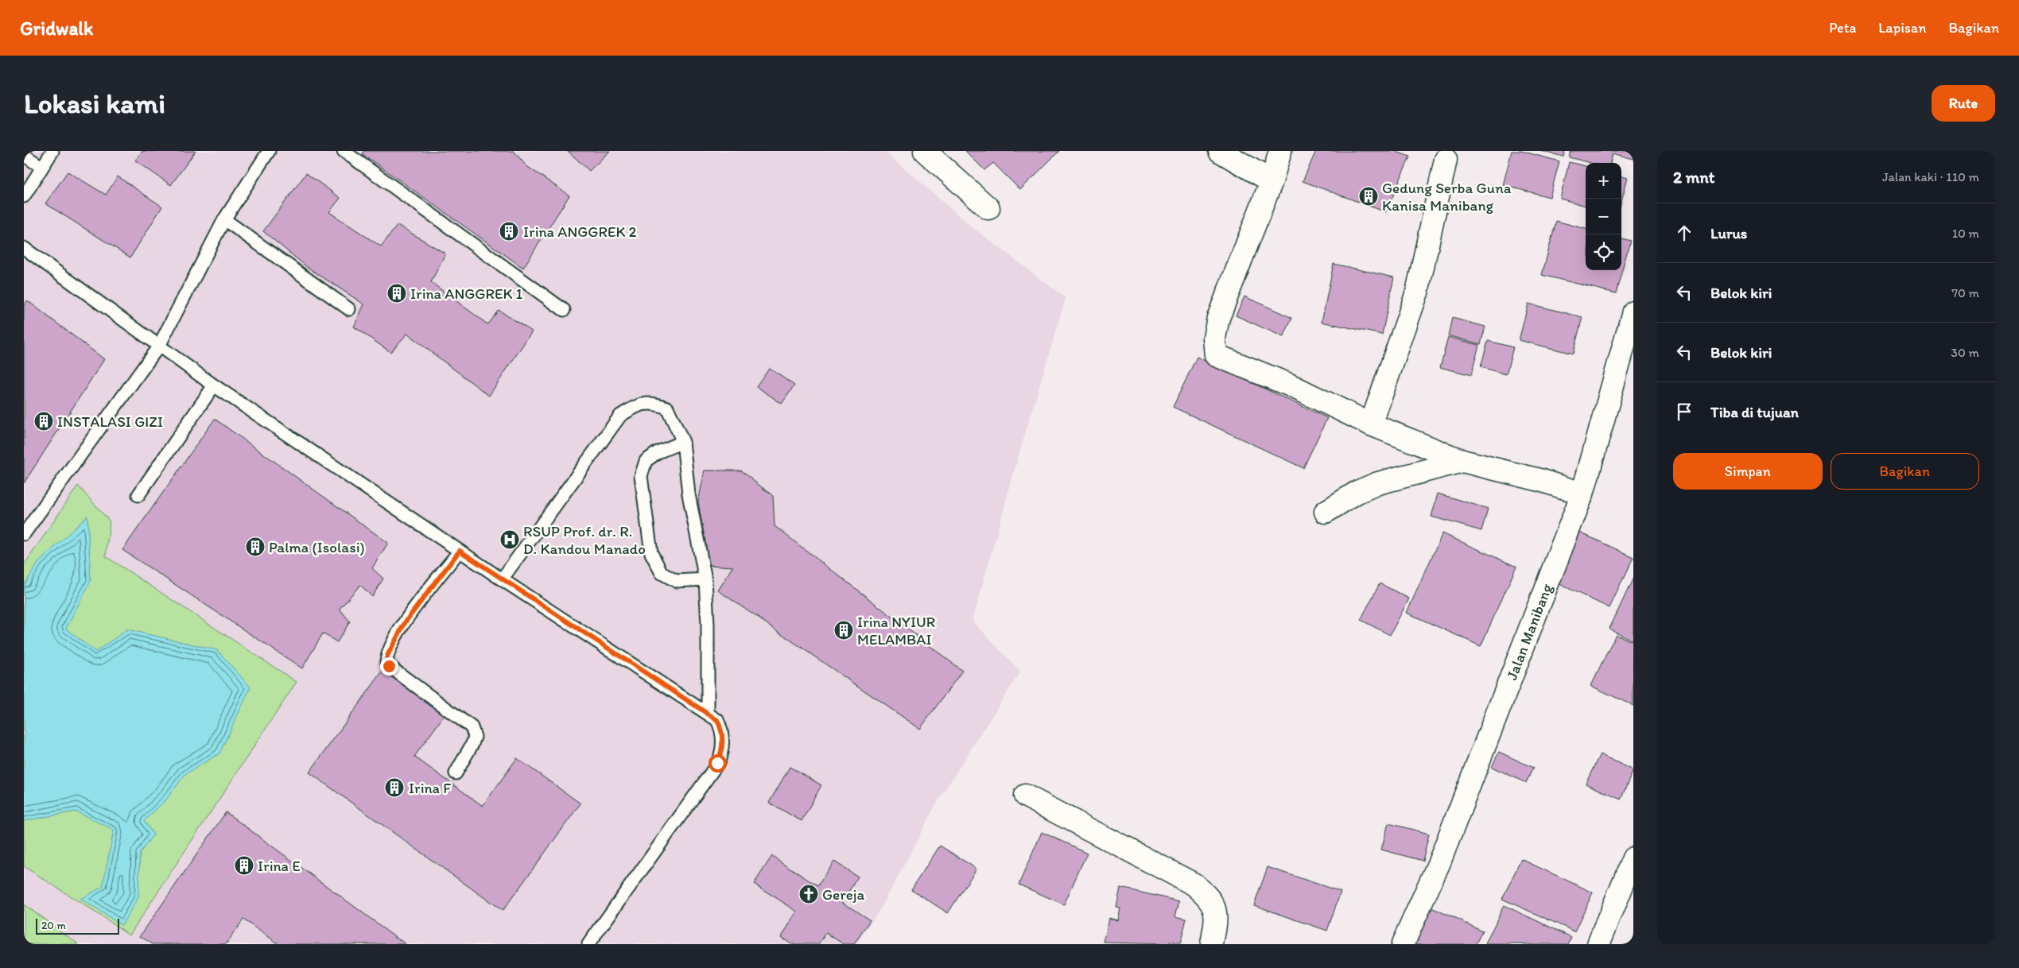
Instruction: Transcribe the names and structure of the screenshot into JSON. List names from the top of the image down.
{
  "streets": {
    "street": ["Jalan Manibang"]
  },
  "places": {
    "building": [
      "Gedung Serba Guna Kanisa Manibang",
      "Irina ANGGREK 2",
      "Irina ANGGREK 1",
      "INSTALASI GIZI",
      "Palma (Isolasi)",
      "Irina NYIUR MELAMBAI",
      "Irina F",
      "Irina E"
    ],
    "hospital": ["RSUP Prof. dr. R. D. Kandou Manado"],
    "church": ["Gereja"]
  },
  "scale_bar": "20 m",
  "page": {
    "header": "Gridwalk",
    "nav": ["Peta", "Lapisan", "Bagikan"],
    "buttons": [
      "Rute",
      ["Simpan", "Bagikan"]
    ],
    "title": "Lokasi kami",
    "heading": ["2 mnt", "Jalan kaki · 110 m"],
    "map_buttons": ["+", "−"],
    "list": [
      ["Lurus", "10 m"],
      ["Belok kiri", "70 m"],
      ["Belok kiri", "30 m"],
      "Tiba di tujuan"
    ],
    "scale": "20 m"
  }
}
